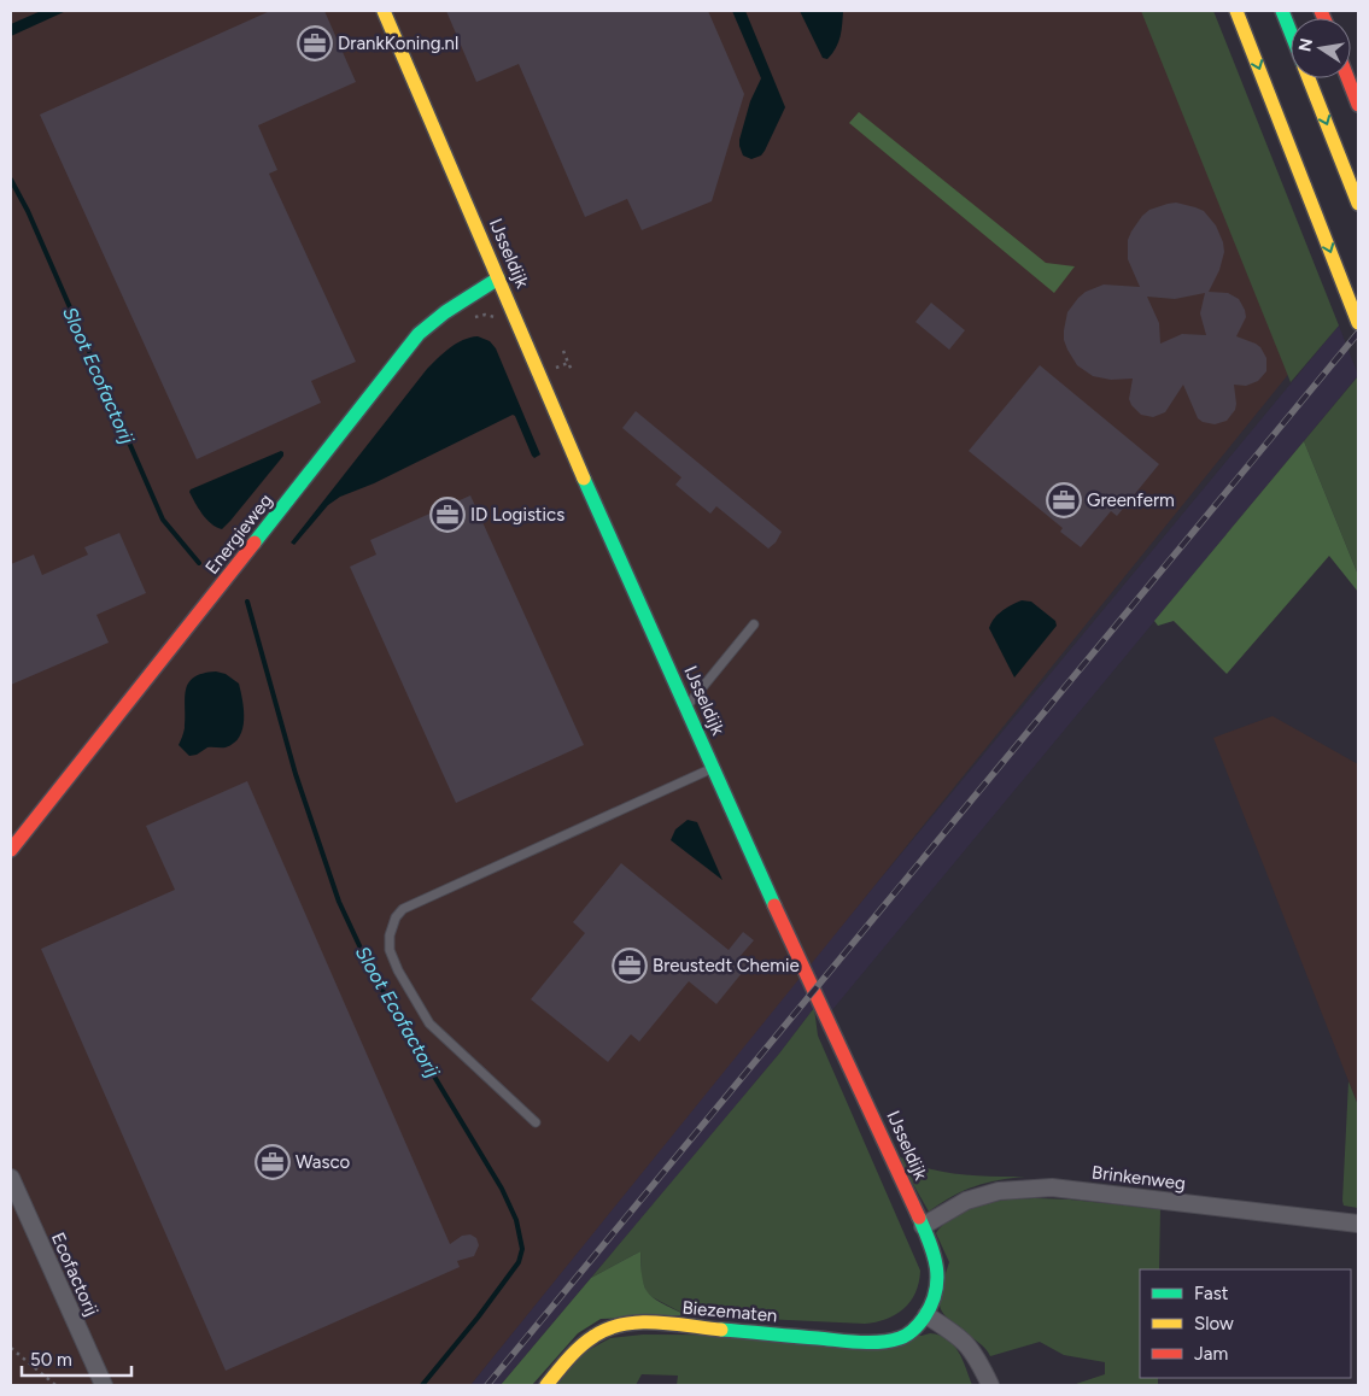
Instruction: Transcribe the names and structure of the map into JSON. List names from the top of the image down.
{
  "streets": {
    "main road": ["IJsseldijk", "Energieweg", "Biezematen"],
    "street": ["Brinkenweg", "Ecofactorij"]
  },
  "crossings": [
    ["IJsseldijk", "Energieweg"],
    ["IJsseldijk", "Brinkenweg"],
    ["IJsseldijk", "Biezematen"]
  ],
  "water": ["Sloot Ecofactorij"],
  "places": {
    "office": [
      "DrankKoning.nl",
      "Greenferm",
      "ID Logistics",
      "Breustedt Chemie",
      "Wasco"
    ]
  },
  "legend": ["Fast", "Slow", "Jam"],
  "scale_bar": "50 m",
  "north": "left"
}
